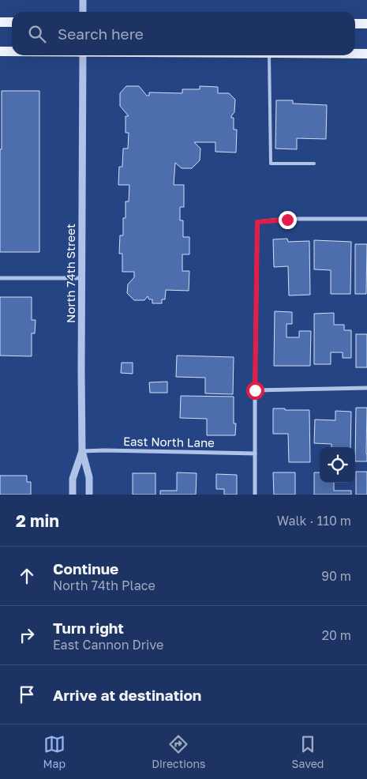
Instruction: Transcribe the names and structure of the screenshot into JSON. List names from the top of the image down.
{
  "streets": {
    "street": ["North 74th Street", "East North Lane"]
  },
  "crossings": [
    ["North 74th Street", "East North Lane"]
  ],
  "page": {
    "search": "Search here",
    "heading": ["2 min", "Walk · 110 m"],
    "list": [
      ["Continue", "North 74th Place", "90 m"],
      ["Turn right", "East Cannon Drive", "20 m"],
      "Arrive at destination"
    ],
    "nav": ["Map", "Directions", "Saved"]
  }
}
